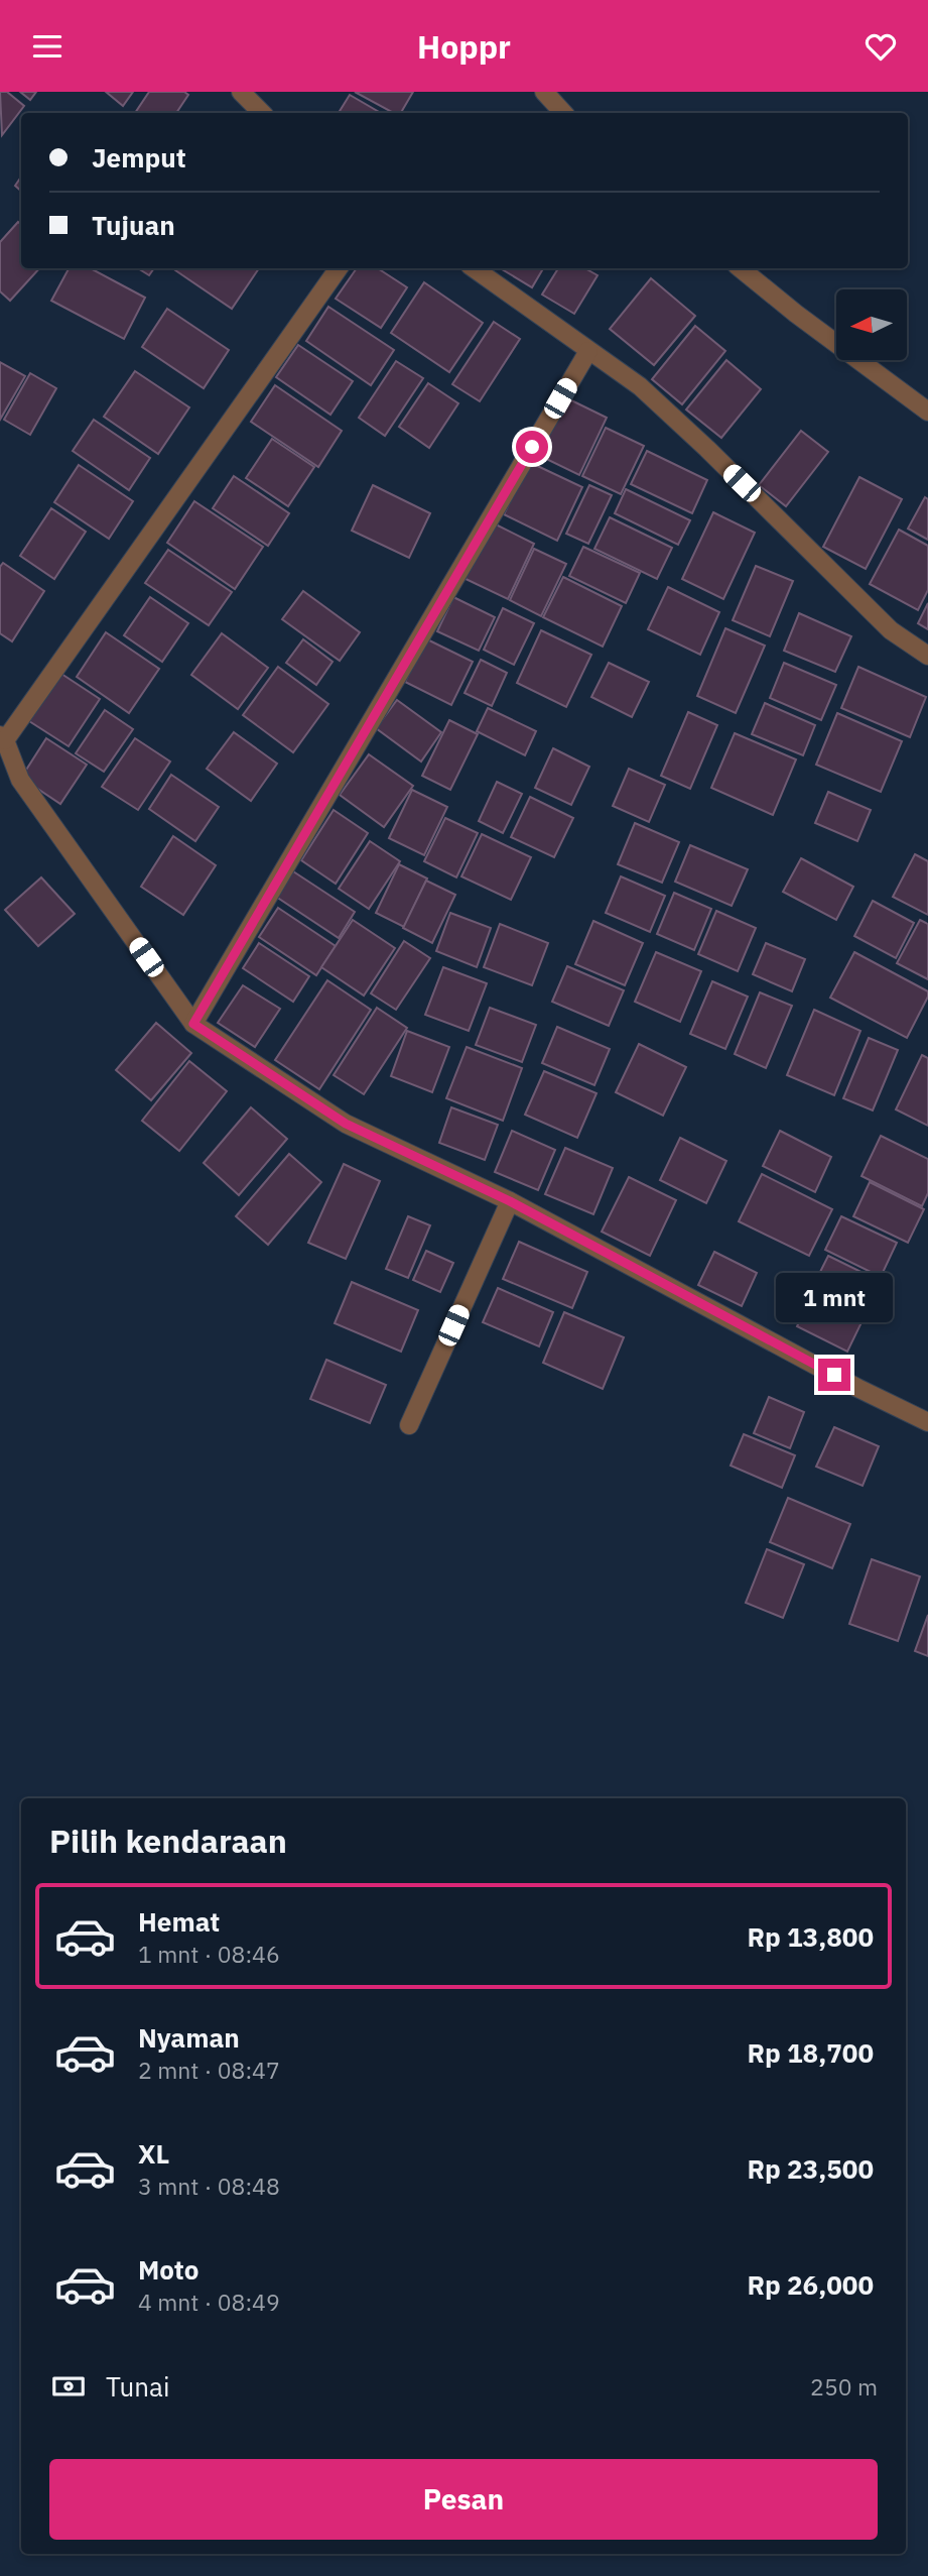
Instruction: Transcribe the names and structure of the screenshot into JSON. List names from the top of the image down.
{
  "north": "left",
  "page": {
    "header": "Hoppr",
    "banner": ["Jemput", "Tujuan"],
    "bubble": "1 mnt",
    "heading": "Pilih kendaraan",
    "list": [
      {
        "name": "Hemat",
        "note": "1 mnt · 08:46",
        "value": "Rp 13,800"
      },
      {
        "name": "Nyaman",
        "note": "2 mnt · 08:47",
        "value": "Rp 18,700"
      },
      {
        "name": "XL",
        "note": "3 mnt · 08:48",
        "value": "Rp 23,500"
      },
      {
        "name": "Moto",
        "note": "4 mnt · 08:49",
        "value": "Rp 26,000"
      }
    ],
    "pay": ["Tunai", "250 m"],
    "buttons": "Pesan"
  }
}
